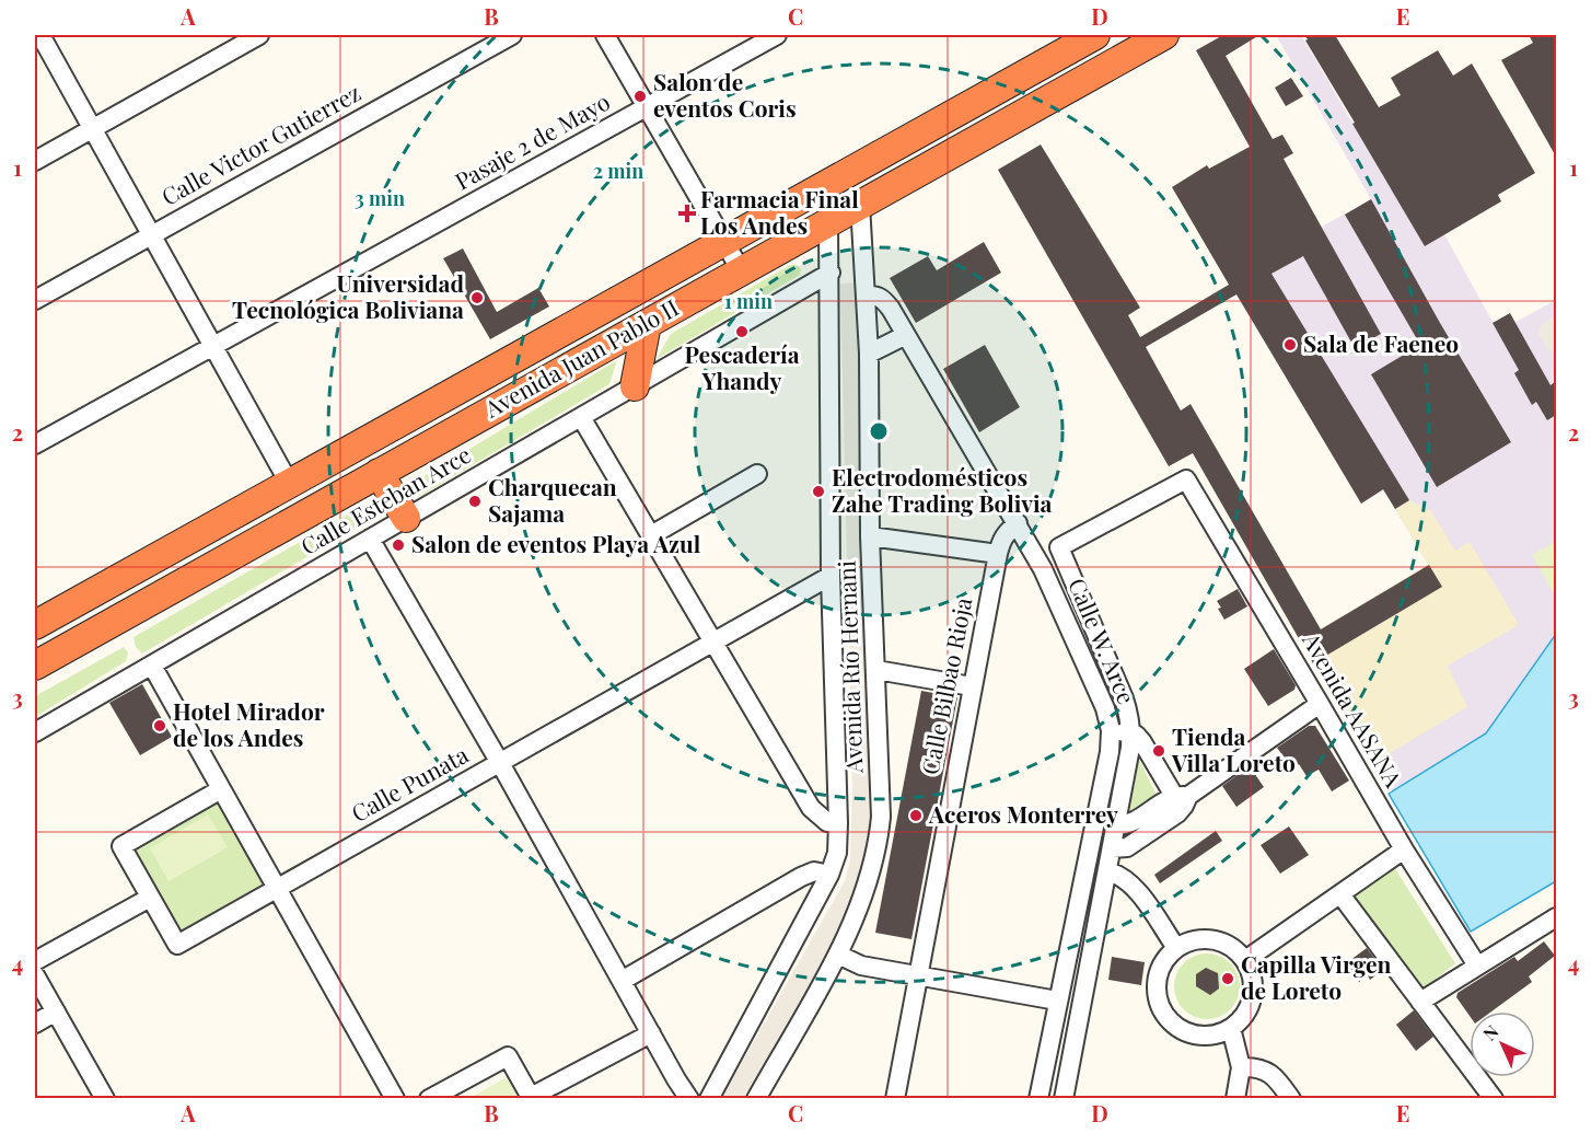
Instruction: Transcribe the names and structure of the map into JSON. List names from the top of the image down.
{
  "streets": {
    "highway": ["Avenida Juan Pablo II"],
    "street": [
      "Pasaje 2 de Mayo",
      "Calle Victor Gutierrez",
      "Calle Esteban Arce",
      "Calle W. Arce",
      "Avenida Río Hernani",
      "Calle Bilbao Rioja",
      "Avenida AASANA",
      "Calle Punata"
    ]
  },
  "crossings": [
    ["Avenida Juan Pablo II", "Avenida Río Hernani"],
    ["Calle Esteban Arce", "Avenida Río Hernani"],
    ["Calle W. Arce", "Avenida Río Hernani"],
    ["Calle W. Arce", "Calle Bilbao Rioja"],
    ["Calle W. Arce", "Avenida AASANA"],
    ["Avenida Río Hernani", "Calle Punata"]
  ],
  "places": {
    "other": [
      "Salon de eventos Coris",
      "Universidad Tecnológica Boliviana",
      "Pescadería Yhandy",
      "Sala de Faeneo",
      "Electrodomésticos Zahe Trading Bolivia",
      "Charquecan Sajama",
      "Salon de eventos Playa Azul",
      "Hotel Mirador de los Andes",
      "Tienda Villa Loreto",
      "Aceros Monterrey",
      "Capilla Virgen de Loreto"
    ],
    "health": ["Farmacia Final Los Andes"]
  },
  "north": "top left",
  "grid": {
    "columns": [
      "A",
      "B",
      "C",
      "D",
      "E"
    ],
    "rows": [
      "1",
      "2",
      "3",
      "4"
    ]
  },
  "rings": ["2 min", "3 min", "1 min"]
}
